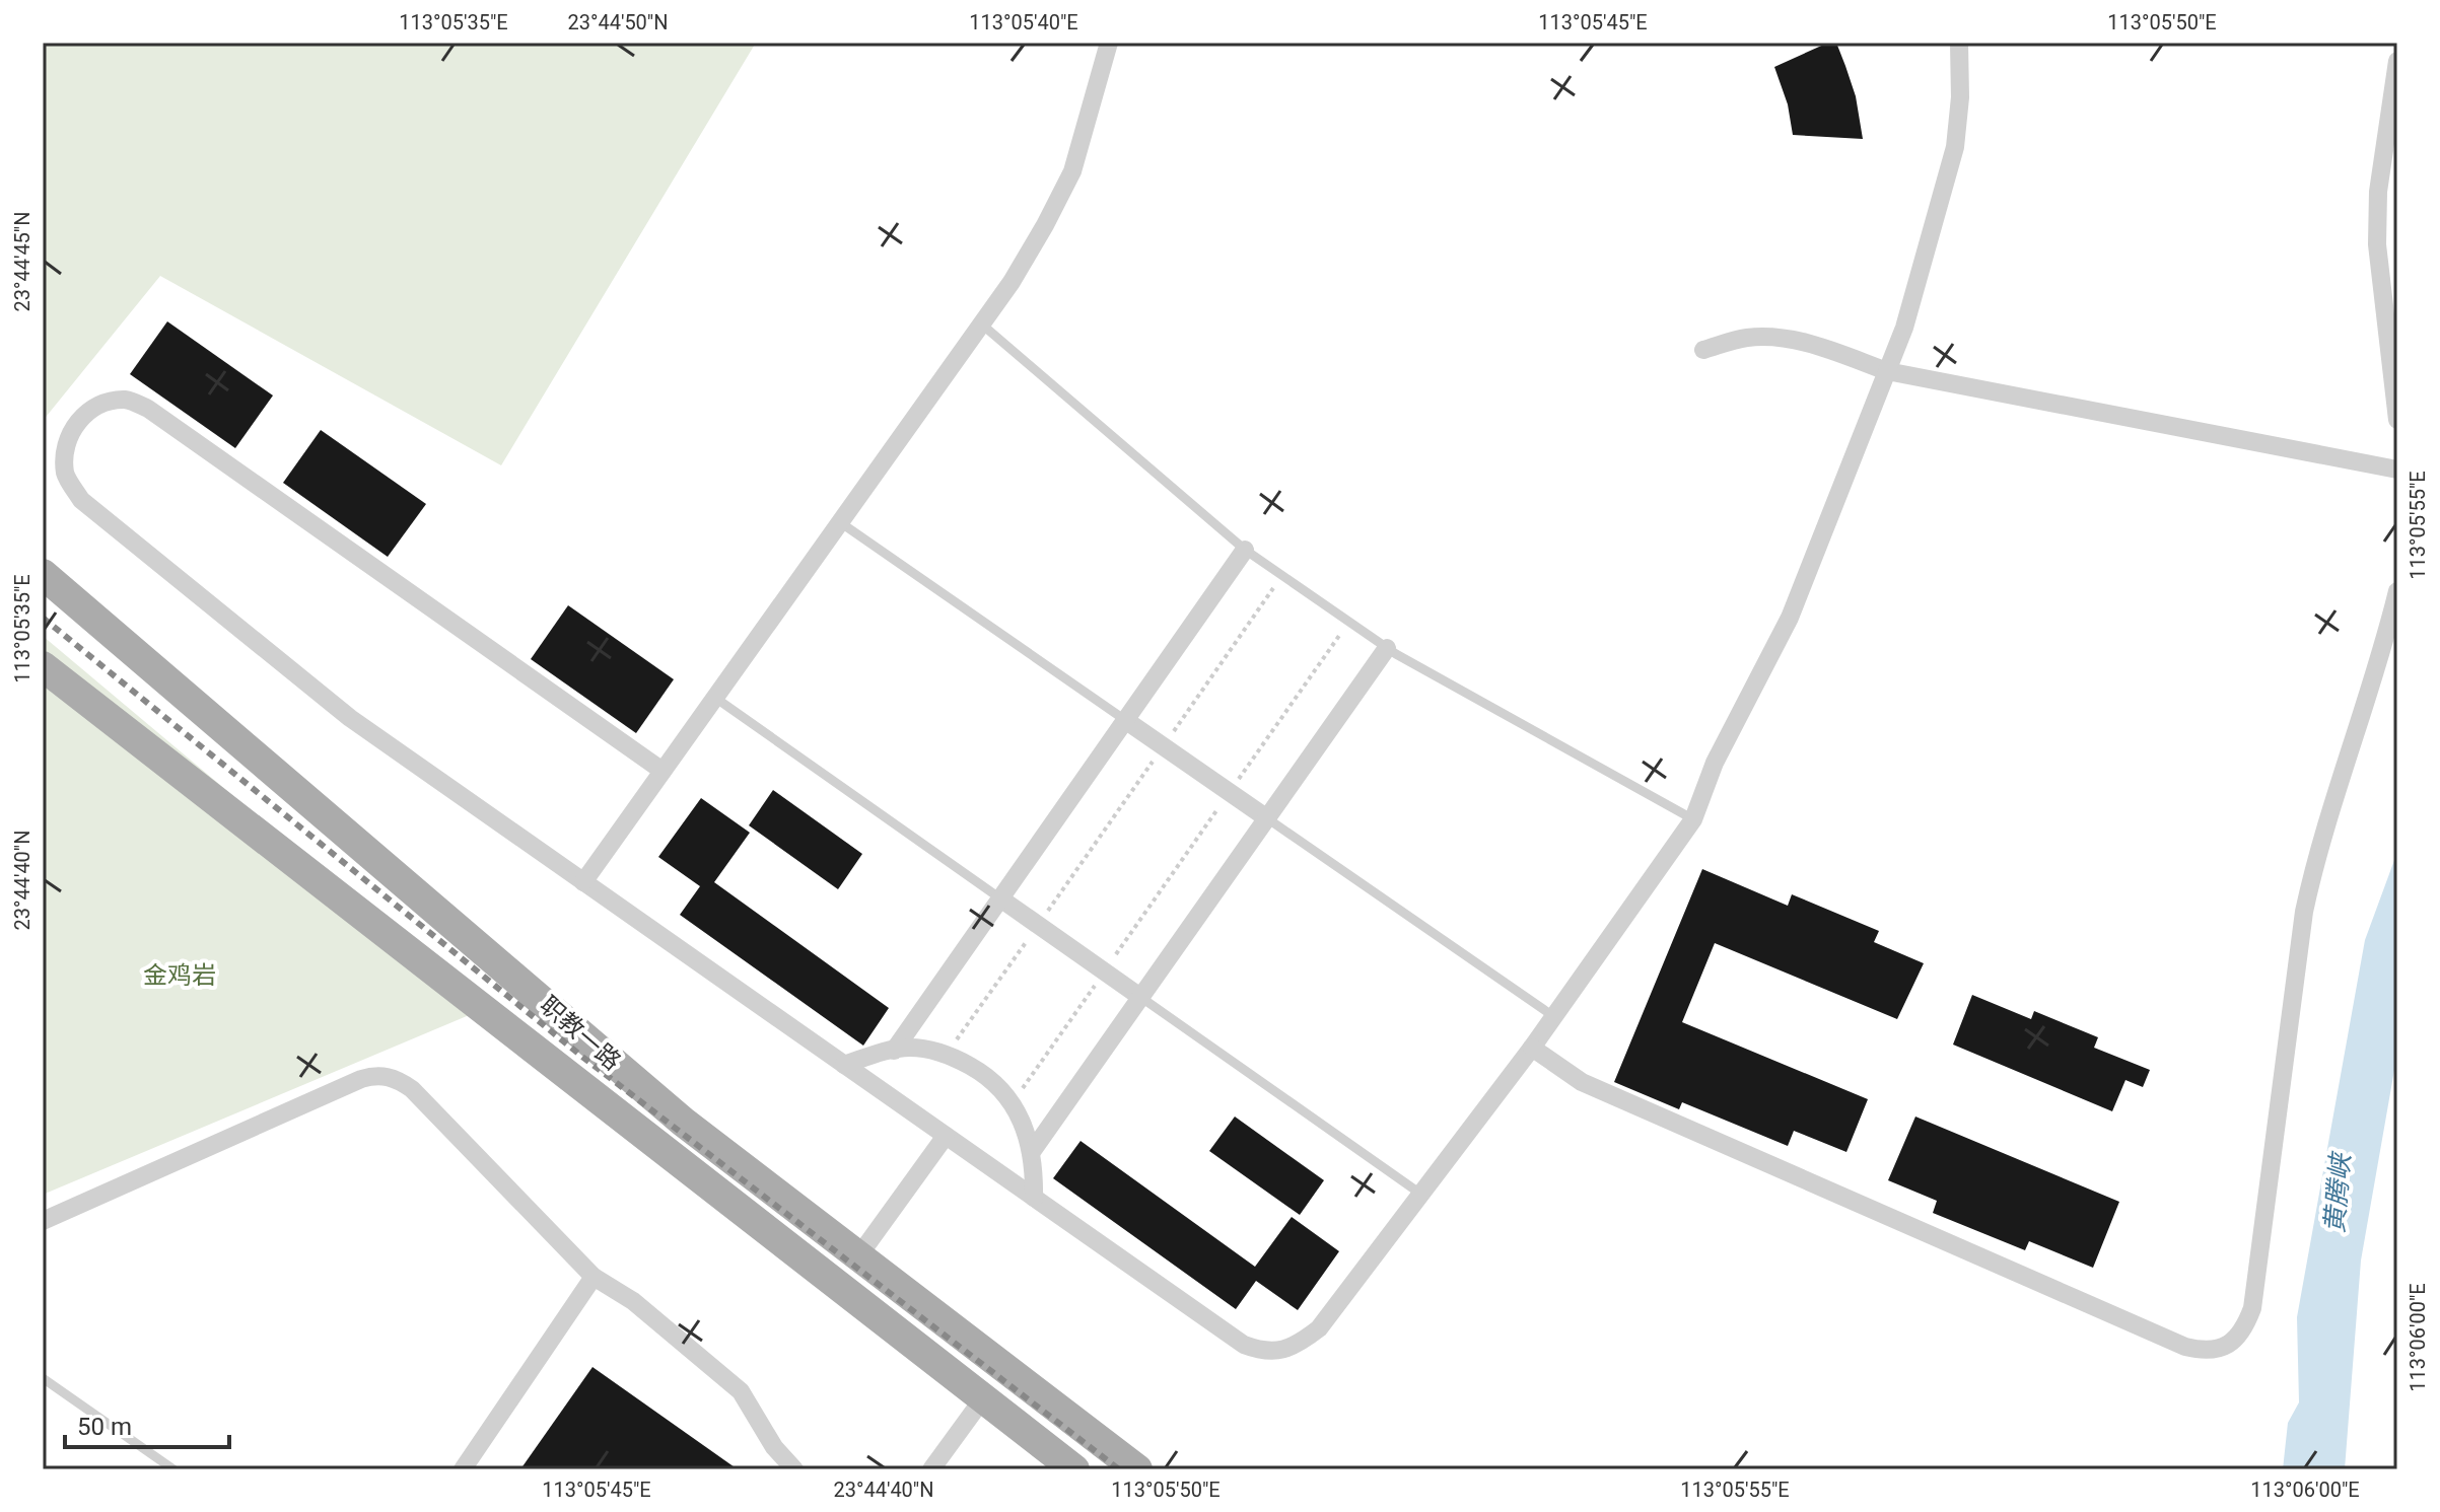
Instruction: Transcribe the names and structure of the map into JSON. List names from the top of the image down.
{
  "streets": {
    "main road": ["职教一路"]
  },
  "water": ["黄腾峡"],
  "parks": ["金鸡岩"],
  "scale_bar": "50 m",
  "coordinates": [
    "113°05'35\"E",
    "23°44'50\"N",
    "113°05'40\"E",
    "113°05'45\"E",
    "113°05'50\"E",
    "23°44'45\"N",
    "113°05'55\"E",
    "23°44'40\"N",
    "113°06'00\"E"
  ]
}
